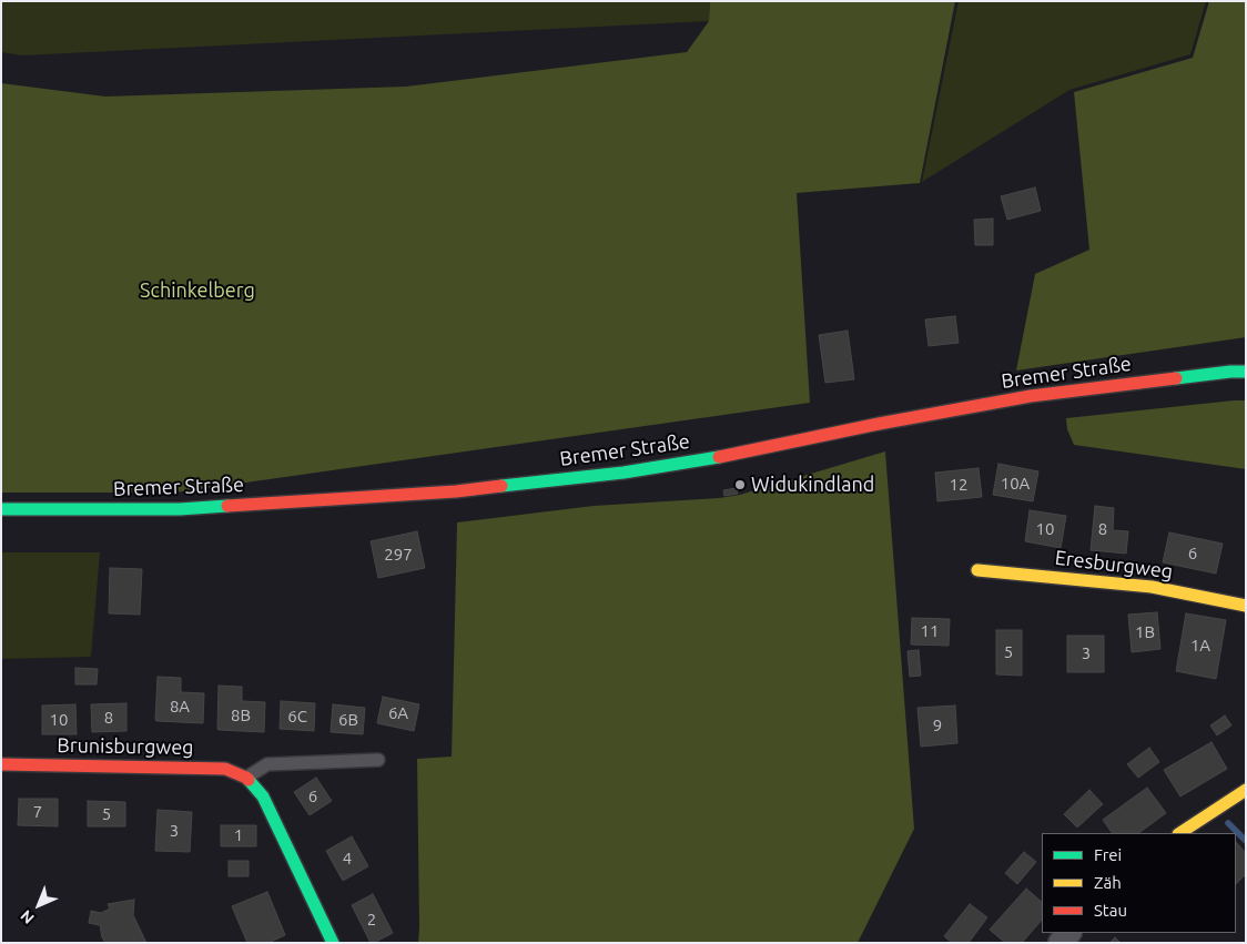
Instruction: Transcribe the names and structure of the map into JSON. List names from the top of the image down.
{
  "streets": {
    "main road": ["Bremer Straße", "Eresburgweg", "Brunisburgweg"]
  },
  "parks": ["Schinkelberg"],
  "places": ["Widukindland"],
  "house_numbers": [
    "10A",
    "12",
    "10",
    "8",
    "6",
    "297",
    "11",
    "1B",
    "1A",
    "5",
    "3",
    "8A",
    "6A",
    "8B",
    "6C",
    "8",
    "10",
    "6B",
    "9",
    "6",
    "7",
    "5",
    "3",
    "1",
    "4",
    "2"
  ],
  "legend": ["Frei", "Zäh", "Stau"],
  "north": "bottom left"
}
